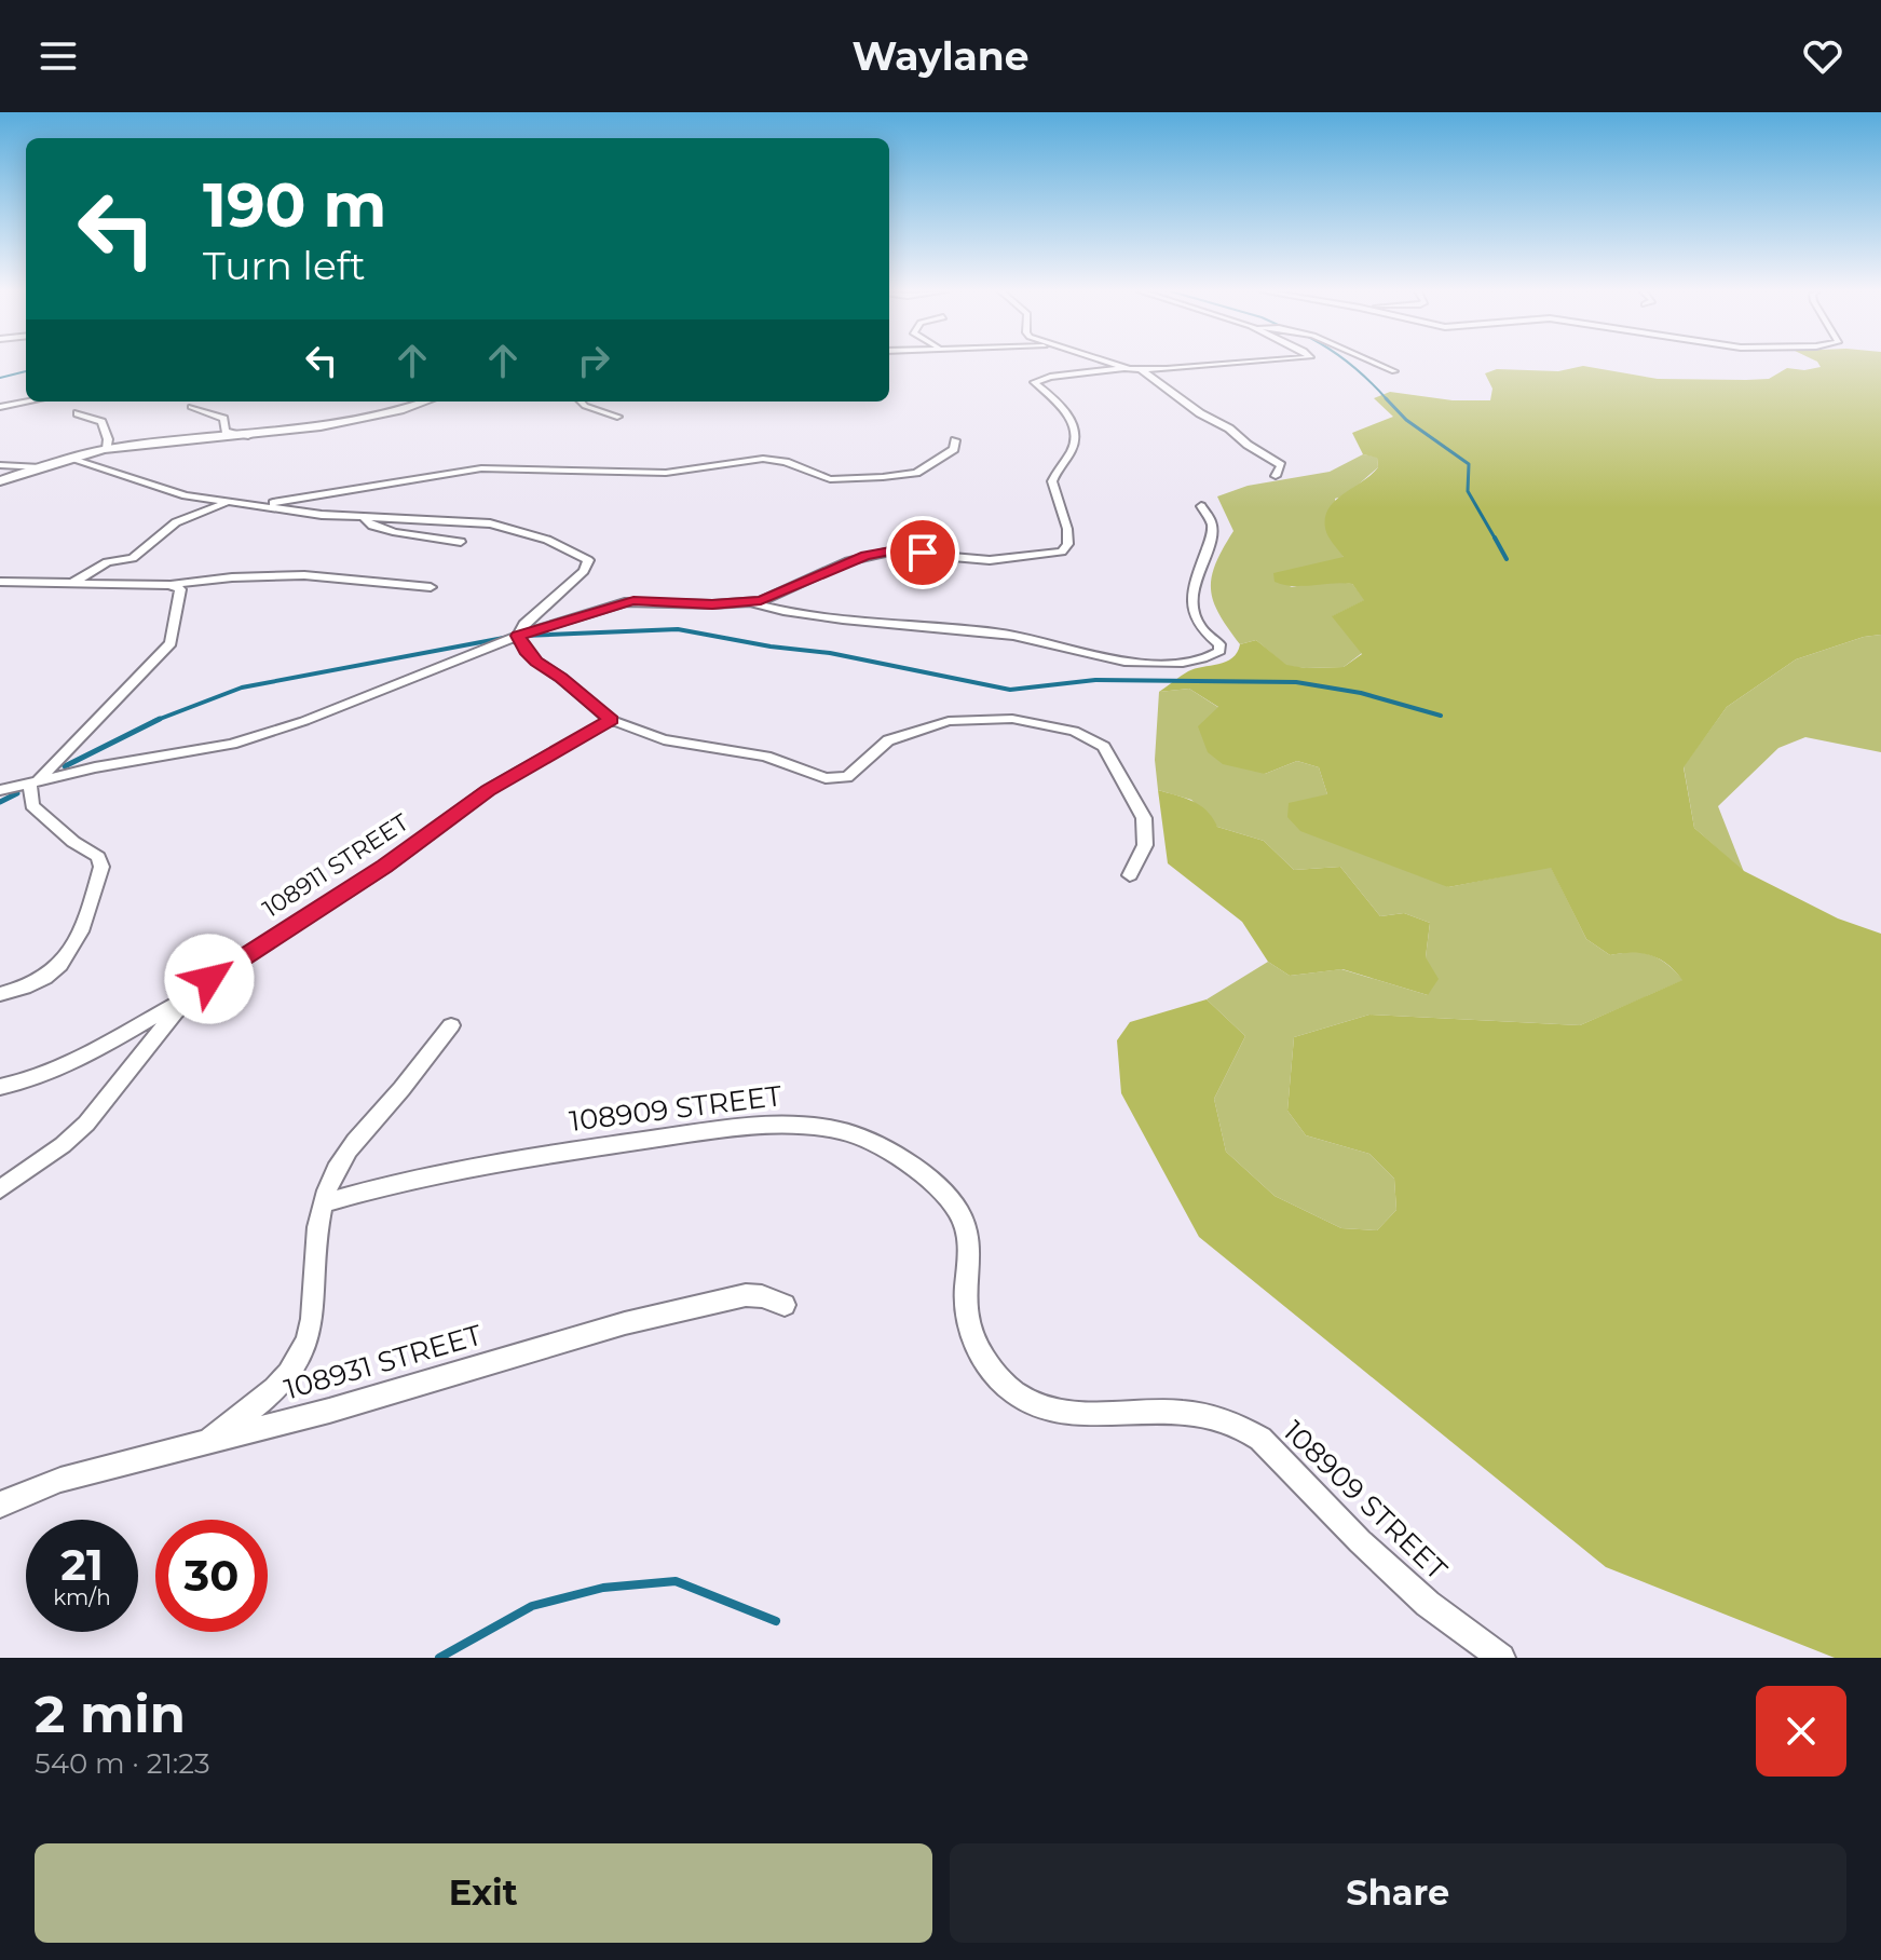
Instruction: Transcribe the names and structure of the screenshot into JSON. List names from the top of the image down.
{
  "streets": {
    "street": ["108911 STREET", "108909 STREET", "108931 STREET"]
  },
  "page": {
    "header": "Waylane",
    "turn": ["190 m", "Turn left"],
    "speed": "21 km/h",
    "limit": "30",
    "heading": ["2 min", "540 m · 21:23"],
    "buttons": ["Exit", "Share"]
  }
}
